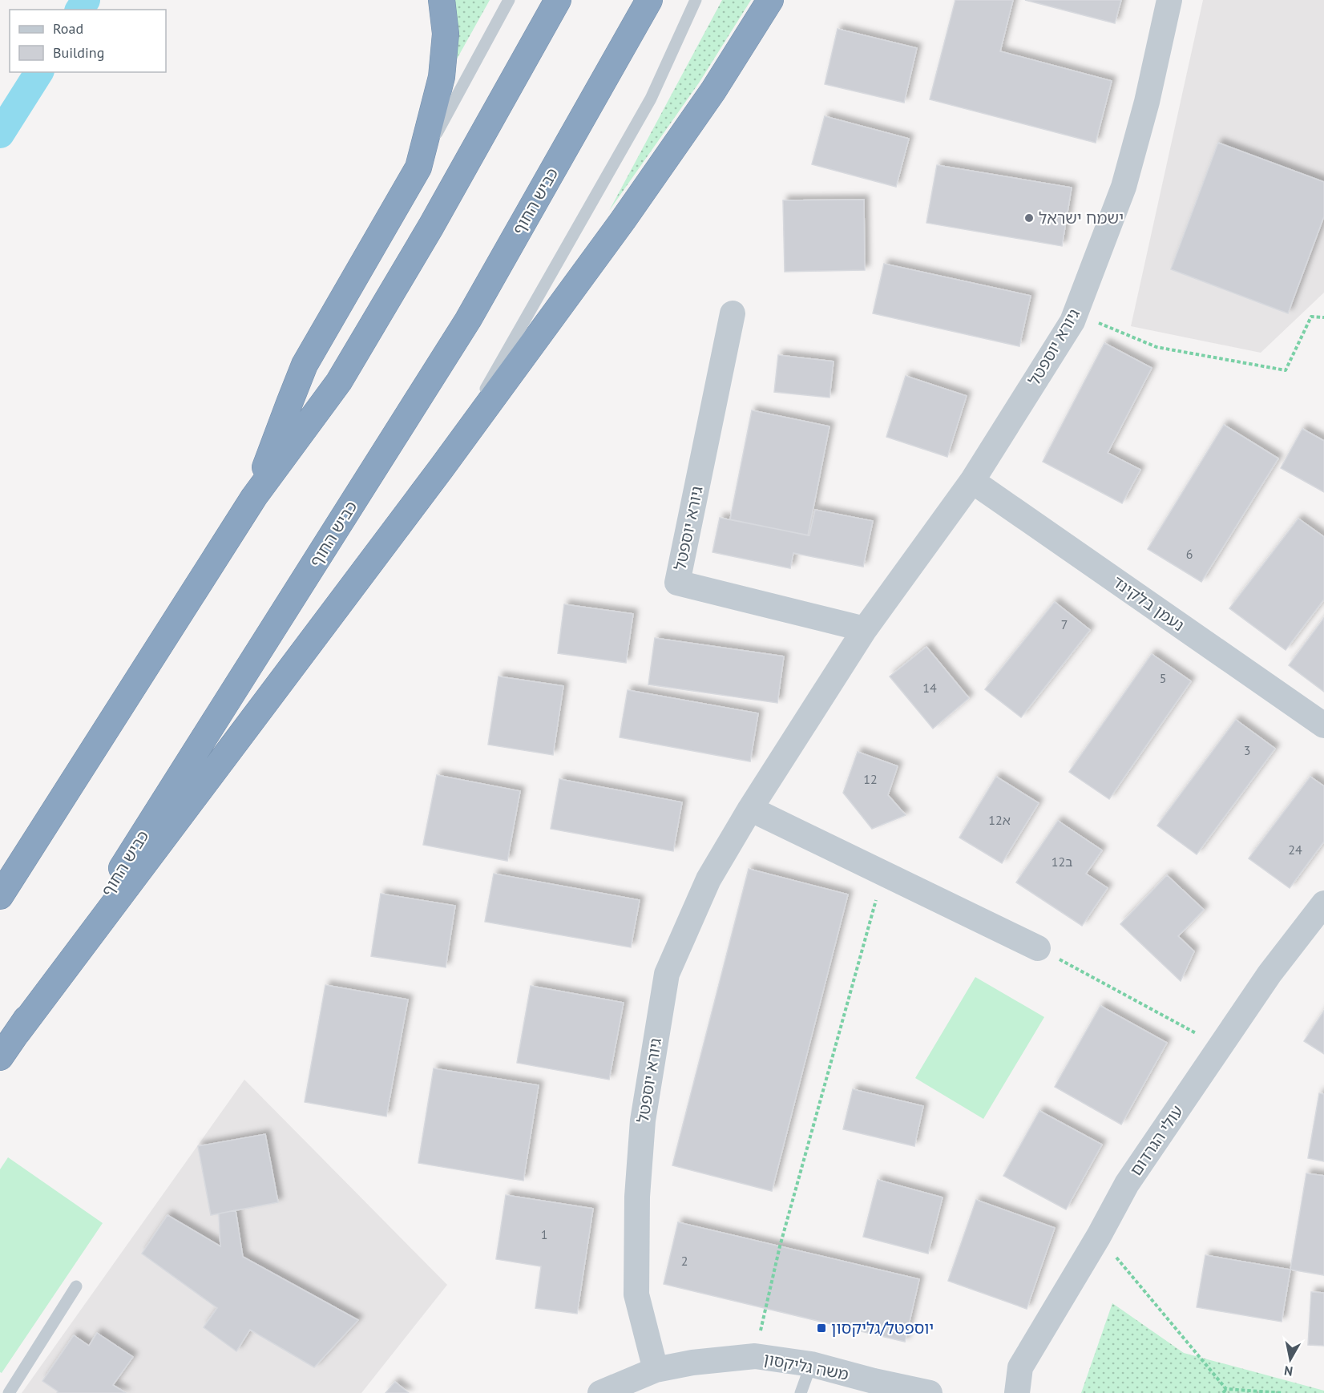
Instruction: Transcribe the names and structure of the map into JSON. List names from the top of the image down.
{
  "streets": {
    "highway": ["כביש החוף"],
    "street": [
      "גיורא יוספטל",
      "נעמן בלקינד",
      "עולי הגרדום",
      "משה גליקסון"
    ]
  },
  "crossings": [
    ["גיורא יוספטל", "נעמן בלקינד"],
    ["גיורא יוספטל", "משה גליקסון"]
  ],
  "places": {
    "other": ["ישמח ישראל"],
    "transit": ["יוספטל/גליקסון"]
  },
  "house_numbers": [
    "6",
    "7",
    "5",
    "14",
    "3",
    "12",
    "12א",
    "24",
    "12ב",
    "1",
    "2"
  ],
  "legend": ["Road", "Building"],
  "north": "bottom"
}
